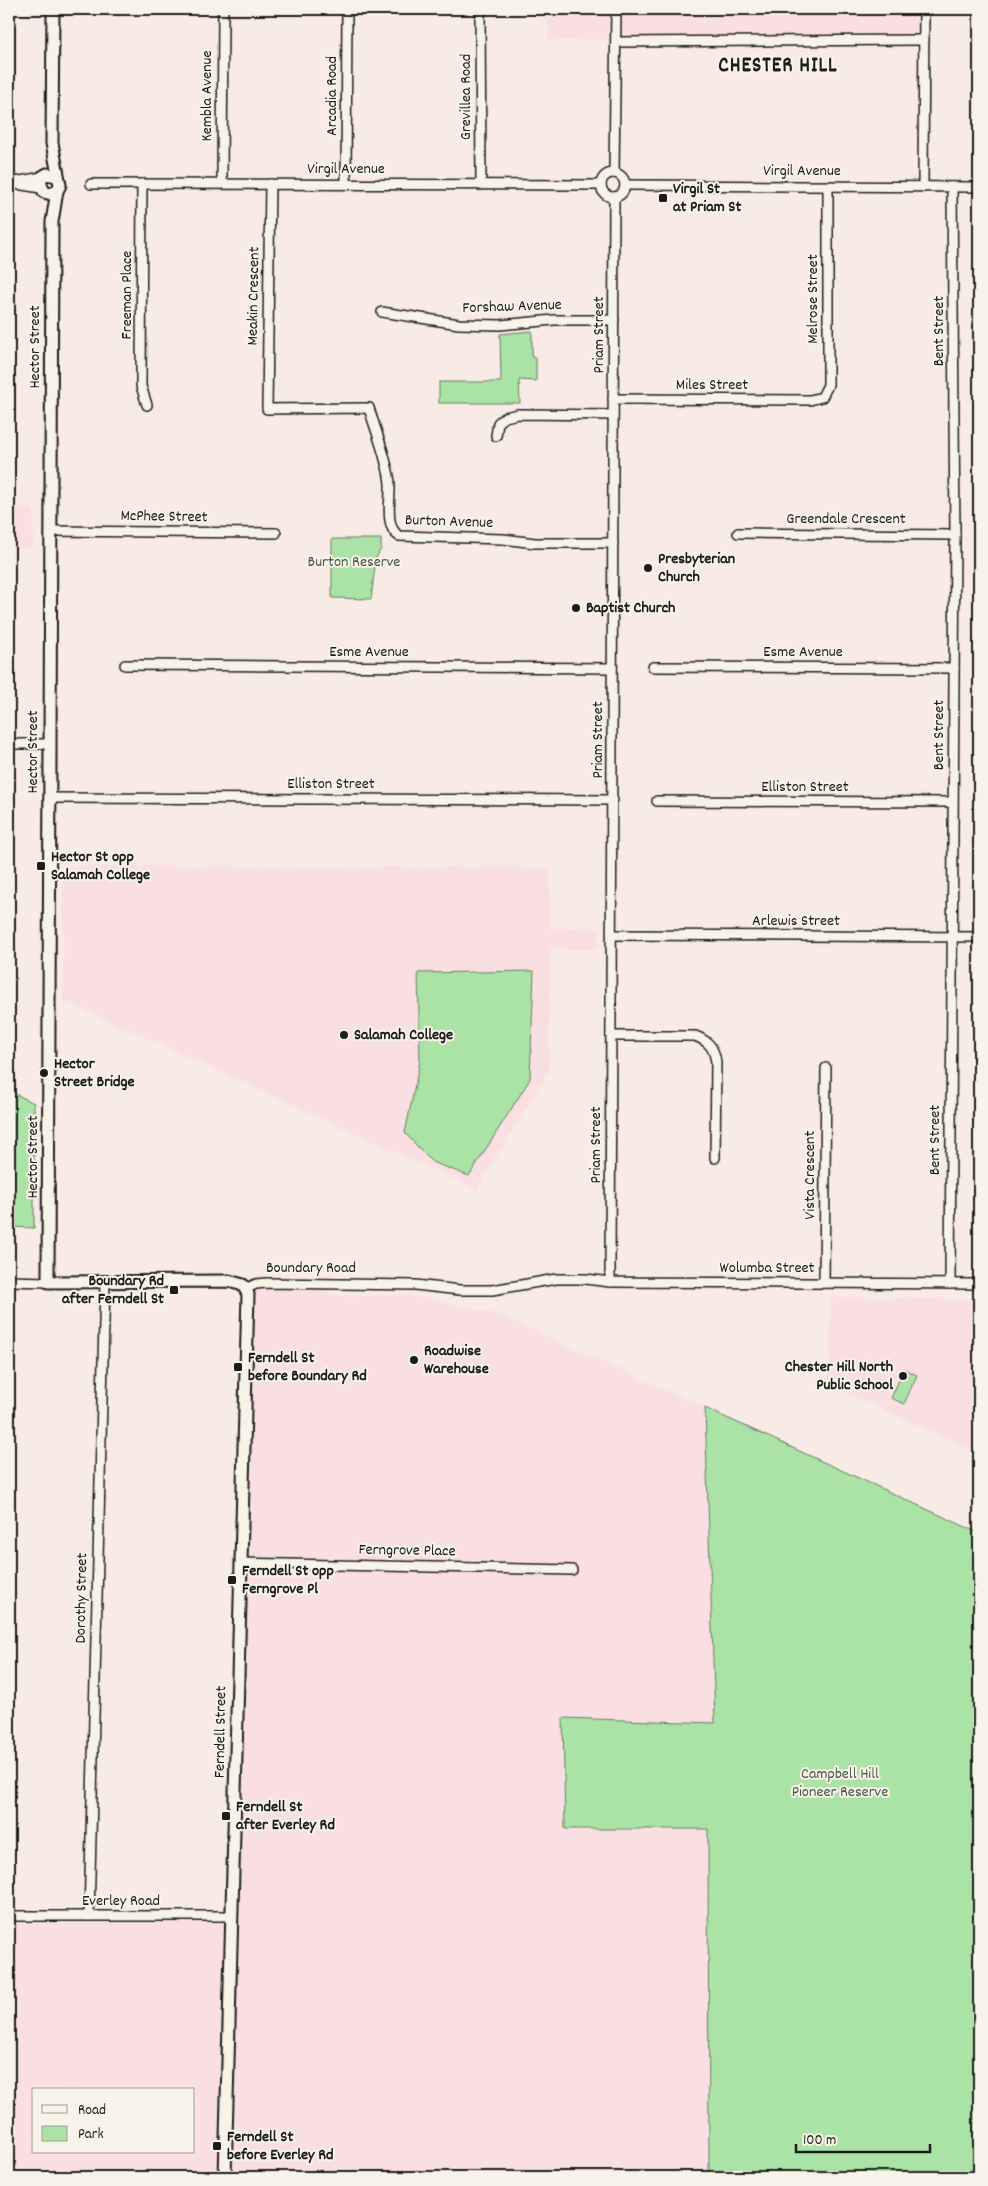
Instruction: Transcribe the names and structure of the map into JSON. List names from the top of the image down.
{
  "streets": {
    "main road": ["Hector Street", "Boundary Road", "Ferndell Street"],
    "street": [
      "Kembla Avenue",
      "Arcadia Road",
      "Grevillea Road",
      "Virgil Avenue",
      "Freeman Place",
      "Meakin Crescent",
      "Melrose Street",
      "Forshaw Avenue",
      "Bent Street",
      "Priam Street",
      "Miles Street",
      "McPhee Street",
      "Greendale Crescent",
      "Burton Avenue",
      "Esme Avenue",
      "Elliston Street",
      "Arlewis Street",
      "Vista Crescent",
      "Wolumba Street",
      "Ferngrove Place",
      "Dorothy Street",
      "Everley Road"
    ]
  },
  "crossings": [
    ["Kembla Avenue", "Virgil Avenue"],
    ["Arcadia Road", "Virgil Avenue"],
    ["Grevillea Road", "Virgil Avenue"],
    ["Virgil Avenue", "Freeman Place"],
    ["Virgil Avenue", "Meakin Crescent"],
    ["Virgil Avenue", "Melrose Street"],
    ["Virgil Avenue", "Bent Street"],
    ["Virgil Avenue", "Priam Street"],
    ["Meakin Crescent", "Burton Avenue"],
    ["Melrose Street", "Miles Street"],
    ["Forshaw Avenue", "Priam Street"],
    ["Bent Street", "Greendale Crescent"],
    ["Bent Street", "Esme Avenue"],
    ["Bent Street", "Elliston Street"],
    ["Bent Street", "Arlewis Street"],
    ["Bent Street", "Wolumba Street"],
    ["Priam Street", "Miles Street"],
    ["Priam Street", "Burton Avenue"],
    ["Priam Street", "Esme Avenue"],
    ["Priam Street", "Elliston Street"],
    ["Priam Street", "Arlewis Street"],
    ["Priam Street", "Wolumba Street"],
    ["Hector Street", "McPhee Street"],
    ["Hector Street", "Elliston Street"],
    ["Hector Street", "Boundary Road"],
    ["Vista Crescent", "Wolumba Street"],
    ["Boundary Road", "Wolumba Street"],
    ["Boundary Road", "Dorothy Street"],
    ["Boundary Road", "Ferndell Street"],
    ["Ferngrove Place", "Ferndell Street"],
    ["Dorothy Street", "Everley Road"],
    ["Ferndell Street", "Everley Road"]
  ],
  "districts": ["CHESTER HILL"],
  "parks": ["Burton Reserve", "Campbell Hill Pioneer Reserve"],
  "places": {
    "transit": [
      "Virgil St at Priam St",
      "Hector St opp Salamah College",
      "Boundary Rd after Ferndell St",
      "Ferndell St before Boundary Rd",
      "Ferndell St opp Ferngrove Pl",
      "Ferndell St after Everley Rd",
      "Ferndell St before Everley Rd"
    ],
    "other": [
      "Presbyterian Church",
      "Baptist Church",
      "Salamah College",
      "Hector Street Bridge",
      "Roadwise Warehouse",
      "Chester Hill North Public School"
    ]
  },
  "legend": ["Road", "Park"],
  "scale_bar": "100 m"
}
